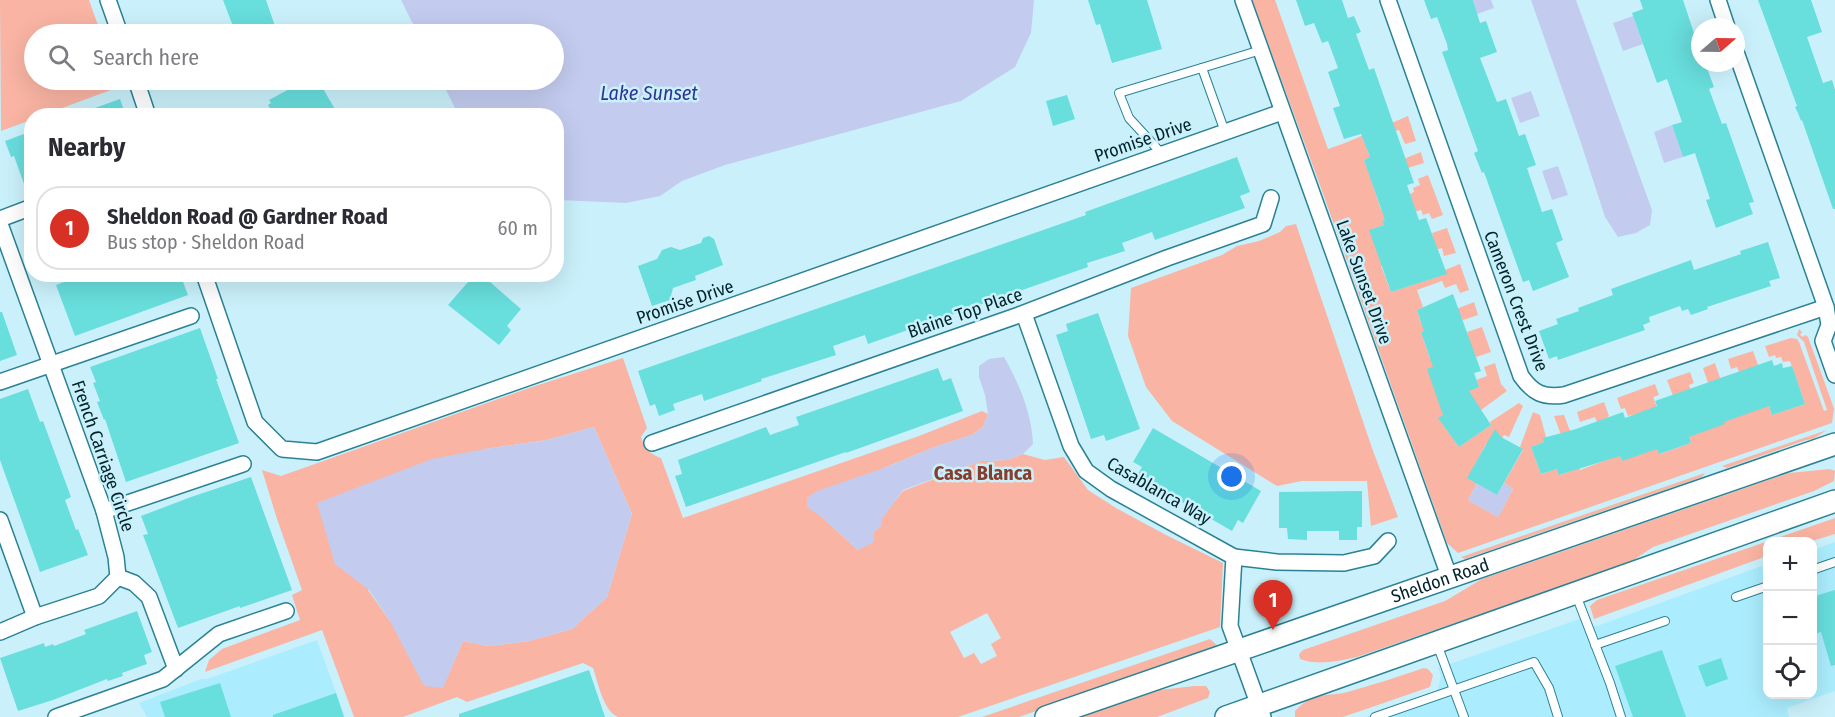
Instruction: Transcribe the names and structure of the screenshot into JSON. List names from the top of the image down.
{
  "streets": {
    "main road": ["Sheldon Road"],
    "street": [
      "Promise Drive",
      "Lake Sunset Drive",
      "Cameron Crest Drive",
      "Blaine Top Place",
      "French Carriage Circle",
      "Casablanca Way"
    ]
  },
  "crossings": [
    ["Promise Drive", "Lake Sunset Drive"],
    ["Lake Sunset Drive", "Sheldon Road"],
    ["Blaine Top Place", "Casablanca Way"]
  ],
  "districts": ["Casa Blanca"],
  "water": ["Lake Sunset"],
  "north": "right",
  "page": {
    "search": "Search here",
    "heading": "Nearby",
    "list": [
      {
        "mark": "1",
        "name": "Sheldon Road @ Gardner Road",
        "note": "Bus stop · Sheldon Road",
        "value": "60 m"
      }
    ],
    "map_buttons": ["+", "−"],
    "pins": "1"
  }
}
